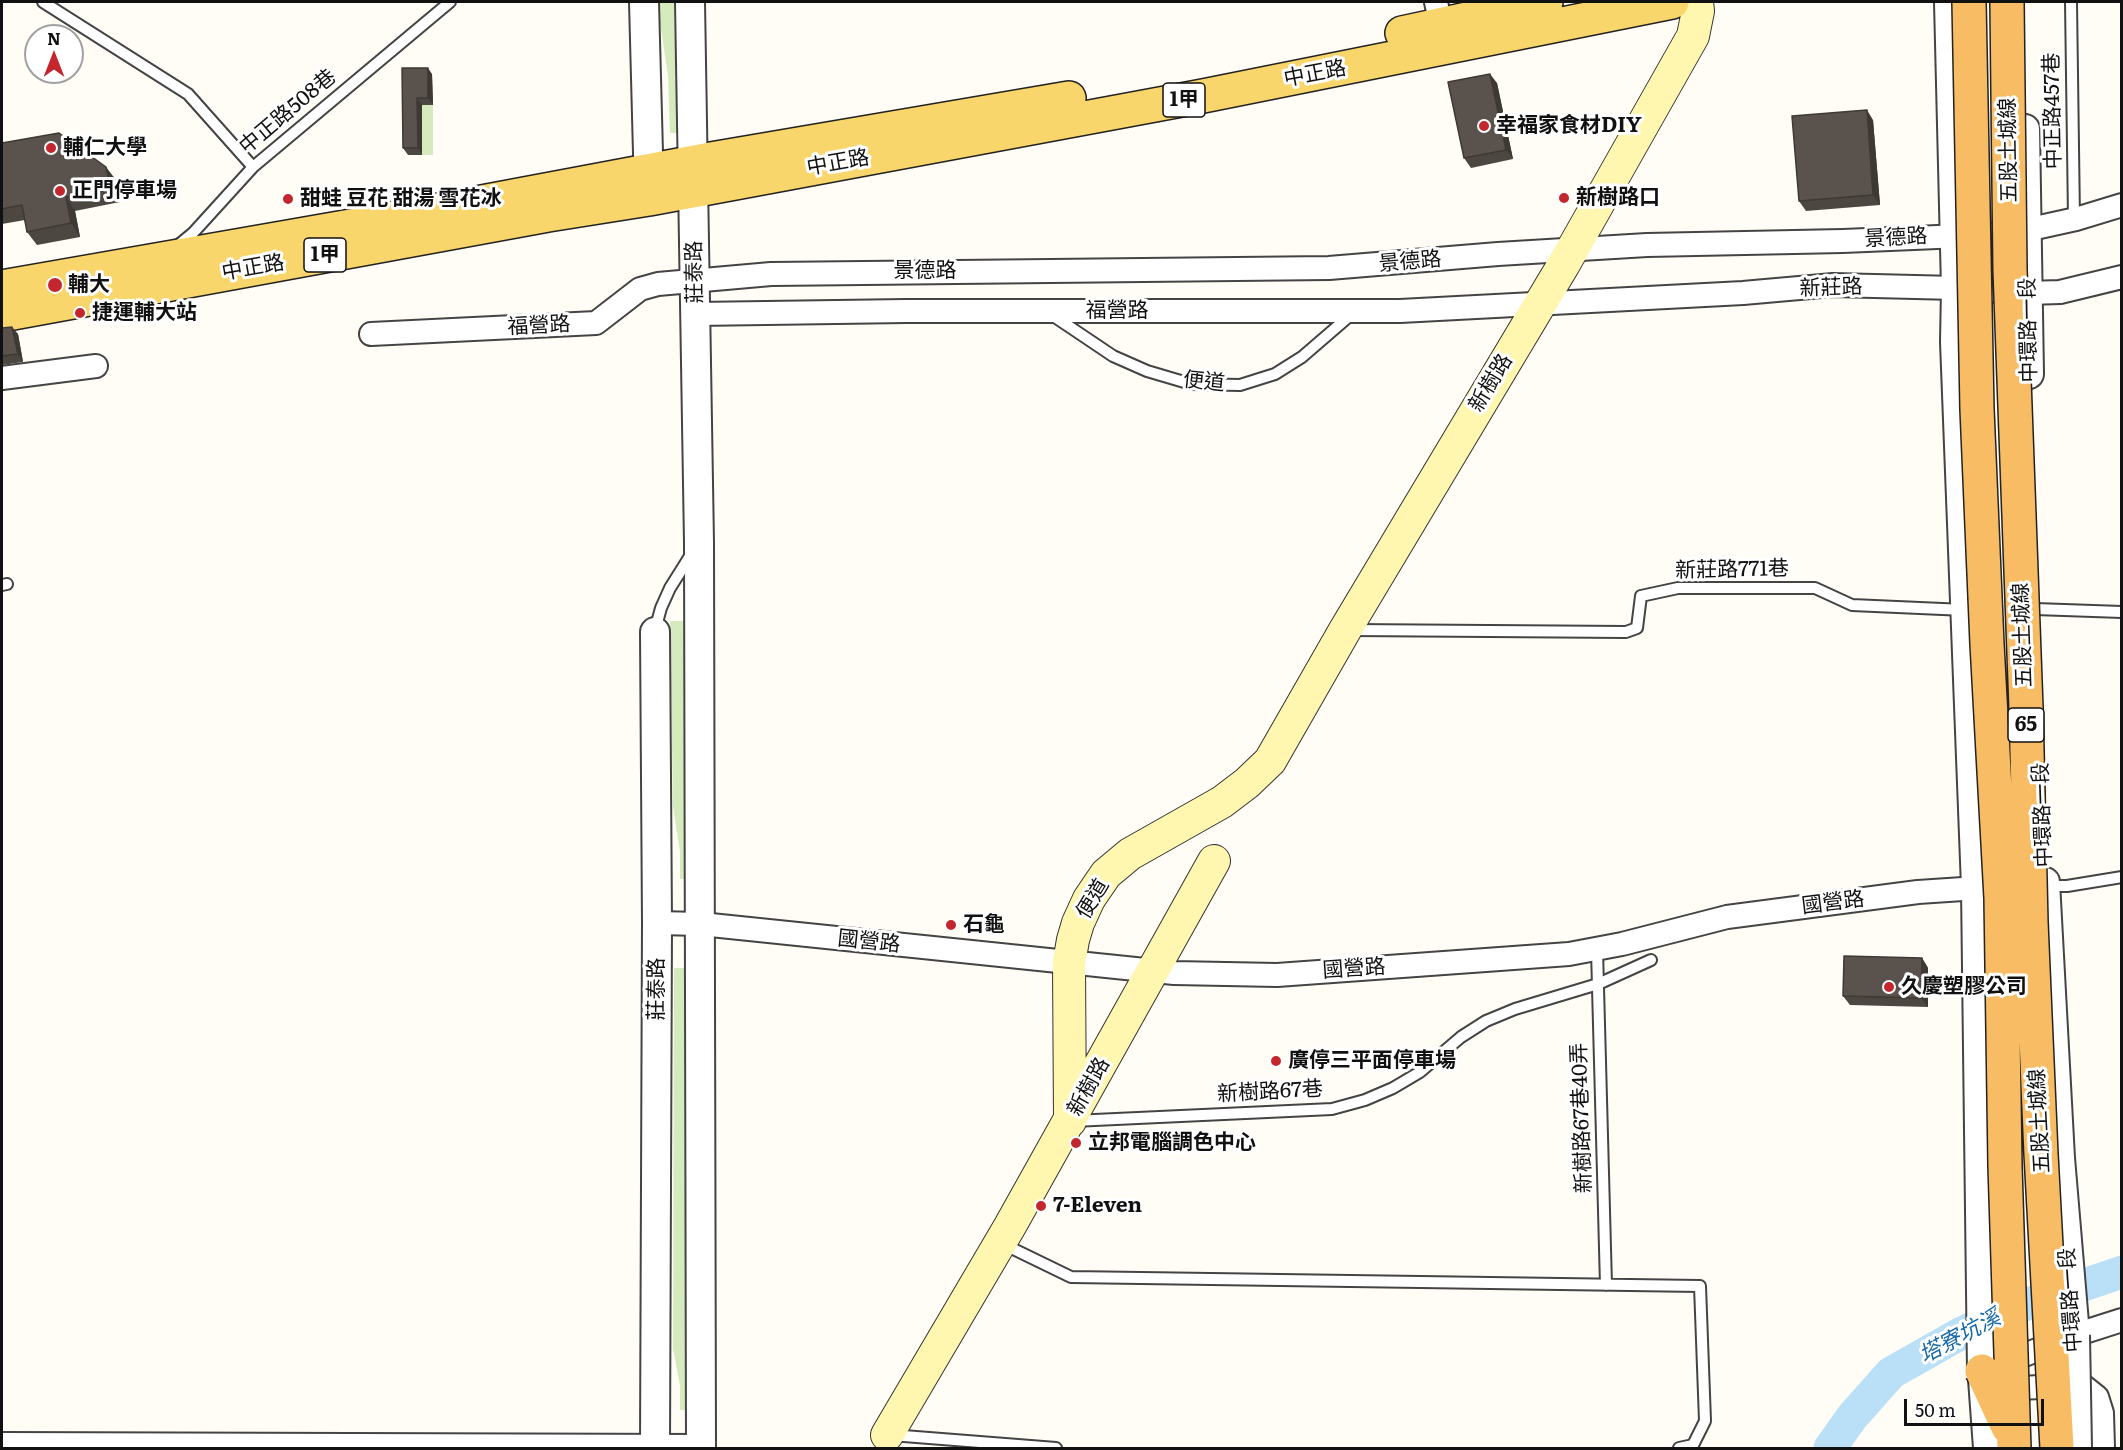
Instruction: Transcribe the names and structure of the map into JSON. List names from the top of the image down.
{
  "streets": {
    "highway": ["五股土城線", "65"],
    "main road": [
      "中正路",
      "1甲",
      "便道",
      "新樹路"
    ],
    "street": [
      "景德路",
      "莊泰路",
      "新莊路",
      "福營路",
      "中環路一段",
      "國營路"
    ],
    "lane": [
      "中正路457巷",
      "中正路508巷",
      "新莊路771巷",
      "新樹路67巷",
      "新樹路67巷40弄"
    ]
  },
  "crossings": [
    ["中正路", "中正路508巷"],
    ["中正路", "莊泰路"],
    ["中正路457巷", "景德路"],
    ["景德路", "莊泰路"],
    ["景德路", "福營路"],
    ["景德路", "中環路一段"],
    ["景德路", "新樹路"],
    ["莊泰路", "福營路"],
    ["莊泰路", "國營路"],
    ["新莊路", "福營路"],
    ["新莊路", "中環路一段"],
    ["新莊路", "新樹路"],
    ["福營路", "便道"],
    ["福營路", "新樹路"],
    ["中環路一段", "國營路"],
    ["便道", "新樹路"],
    ["便道", "國營路"],
    ["新樹路", "新莊路771巷"],
    ["新樹路", "國營路"],
    ["新樹路", "新樹路67巷"],
    ["國營路", "新樹路67巷40弄"],
    ["新樹路67巷", "新樹路67巷40弄"]
  ],
  "water": ["塔寮坑溪"],
  "places": [
    "幸福家食材DIY",
    "輔仁大學",
    "正門停車場",
    "新樹路口",
    "甜蛙 豆花 甜湯 雪花冰",
    "輔大",
    "捷運輔大站",
    "石龜",
    "久慶塑膠公司",
    "廣停三平面停車場",
    "立邦電腦調色中心",
    "7-Eleven"
  ],
  "scale_bar": "50 m",
  "north": "top"
}
